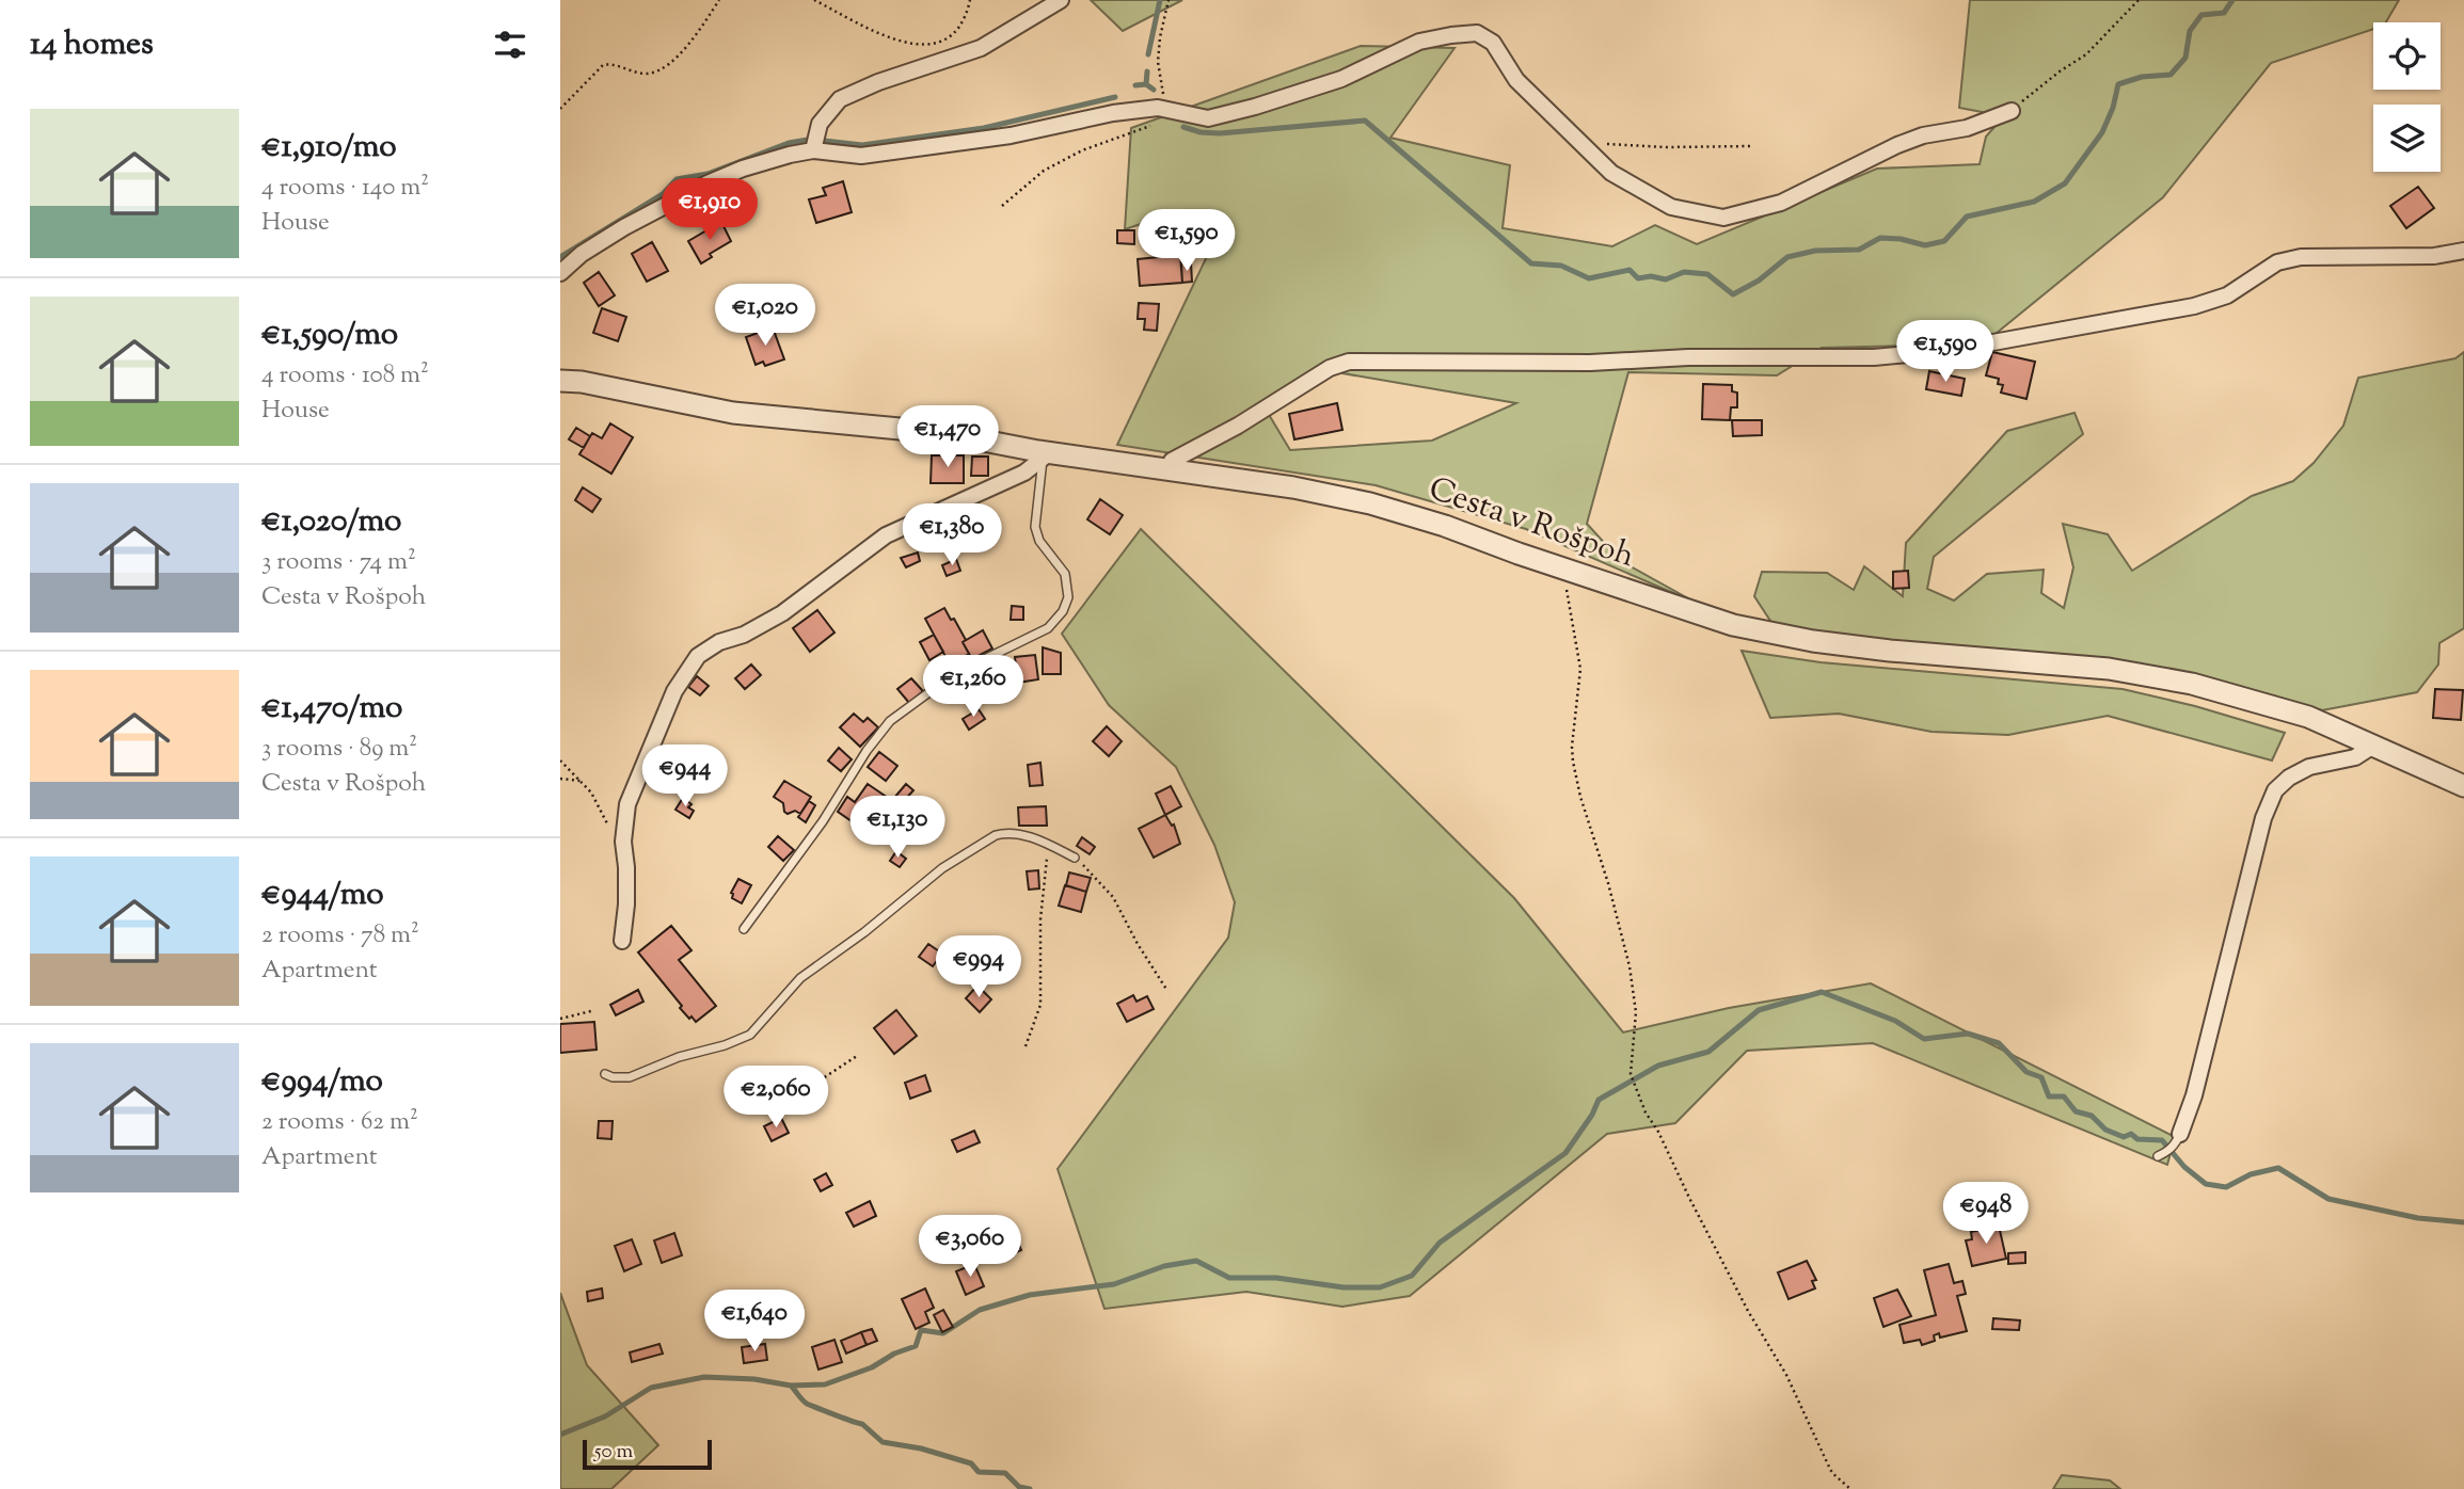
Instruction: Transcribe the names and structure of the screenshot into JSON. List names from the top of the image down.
{
  "streets": {
    "street": ["Cesta v Rošpoh"]
  },
  "scale_bar": "50 m",
  "page": {
    "heading": "14 homes",
    "list": [
      {
        "name": "€1,910/mo",
        "note": "4 rooms · 140 m² · House"
      },
      {
        "name": "€1,590/mo",
        "note": "4 rooms · 108 m² · House"
      },
      {
        "name": "€1,020/mo",
        "note": "3 rooms · 74 m² · Cesta v Rošpoh"
      },
      {
        "name": "€1,470/mo",
        "note": "3 rooms · 89 m² · Cesta v Rošpoh"
      },
      {
        "name": "€944/mo",
        "note": "2 rooms · 78 m² · Apartment"
      },
      {
        "name": "€994/mo",
        "note": "2 rooms · 62 m² · Apartment"
      }
    ],
    "price": [
      "€1,910",
      "€1,590",
      "€1,020",
      "€1,590",
      "€1,470",
      "€1,380",
      "€1,260",
      "€944",
      "€1,130",
      "€994",
      "€2,060",
      "€948",
      "€3,060",
      "€1,640"
    ],
    "scale": "50 m"
  }
}
